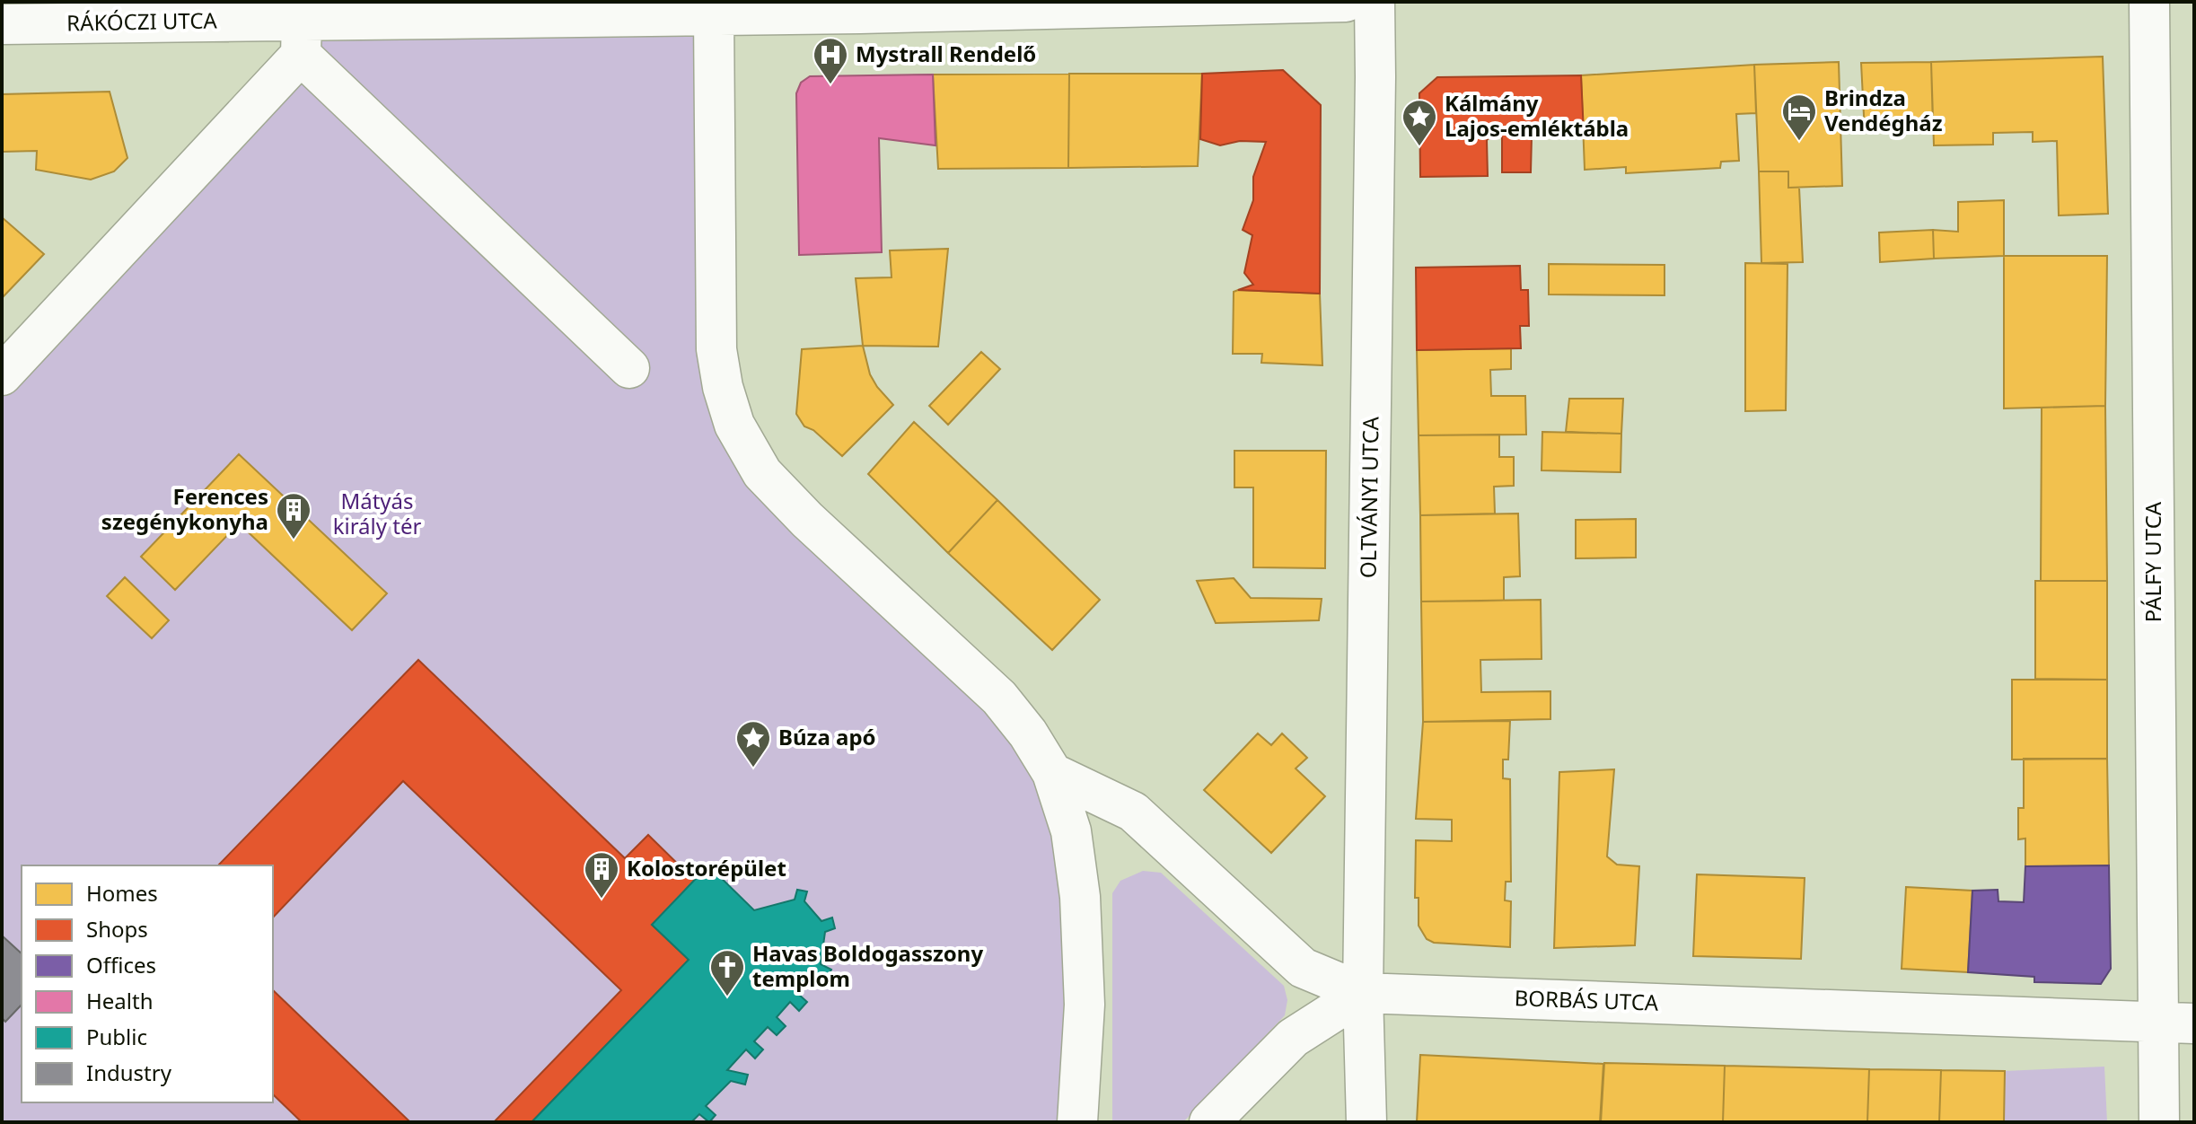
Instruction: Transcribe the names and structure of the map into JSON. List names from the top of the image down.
{
  "streets": {
    "street": [
      "RÁKÓCZI UTCA",
      "OLTVÁNYI UTCA",
      "PÁLFY UTCA",
      "BORBÁS UTCA"
    ]
  },
  "crossings": [
    ["OLTVÁNYI UTCA", "BORBÁS UTCA"],
    ["PÁLFY UTCA", "BORBÁS UTCA"]
  ],
  "parks": ["Mátyás király tér"],
  "places": {
    "hospital": ["Mystrall Rendelő"],
    "hotel": ["Brindza Vendégház"],
    "place": ["Kálmány Lajos-emléktábla", "Búza apó"],
    "building": ["Ferences szegénykonyha", "Kolostorépület"],
    "church": ["Havas Boldogasszony templom"]
  },
  "legend": [
    "Homes",
    "Shops",
    "Offices",
    "Health",
    "Public",
    "Industry"
  ]
}
